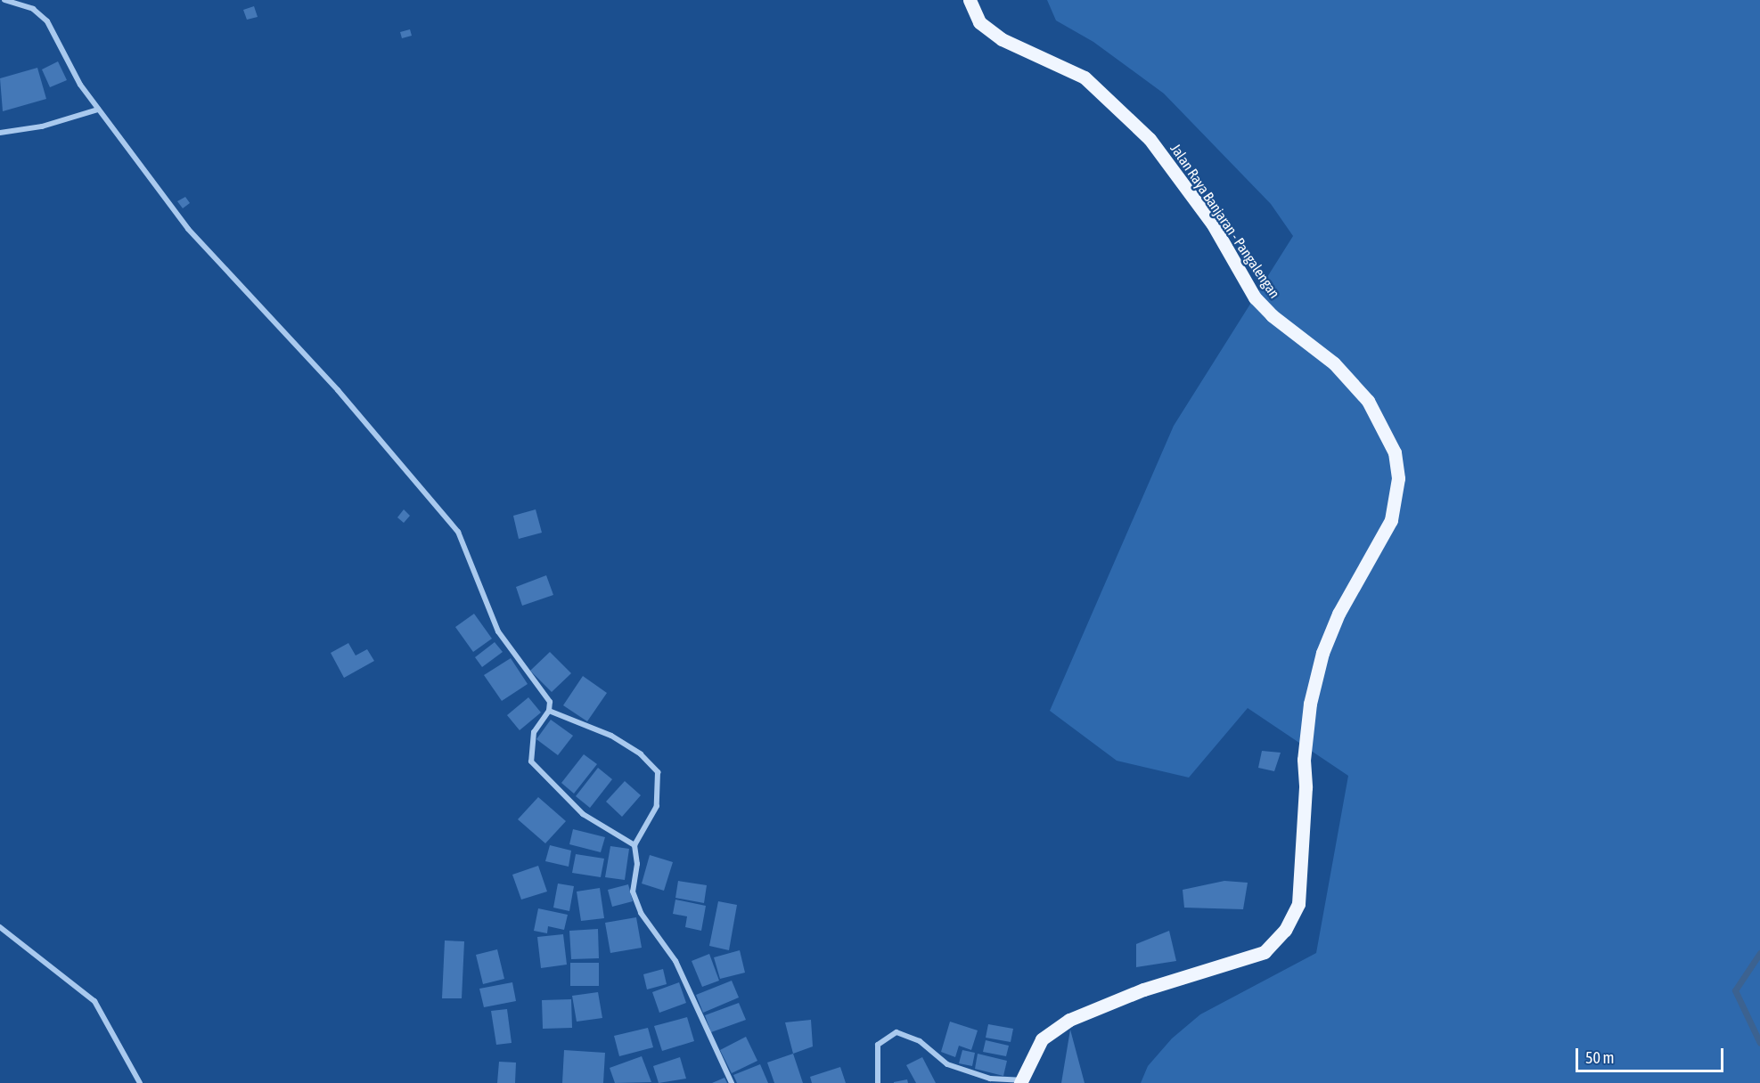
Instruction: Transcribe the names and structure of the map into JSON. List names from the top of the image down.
{
  "streets": {
    "main road": ["Jalan Raya Banjaran - Pangalengan"]
  },
  "scale_bar": "50 m"
}
